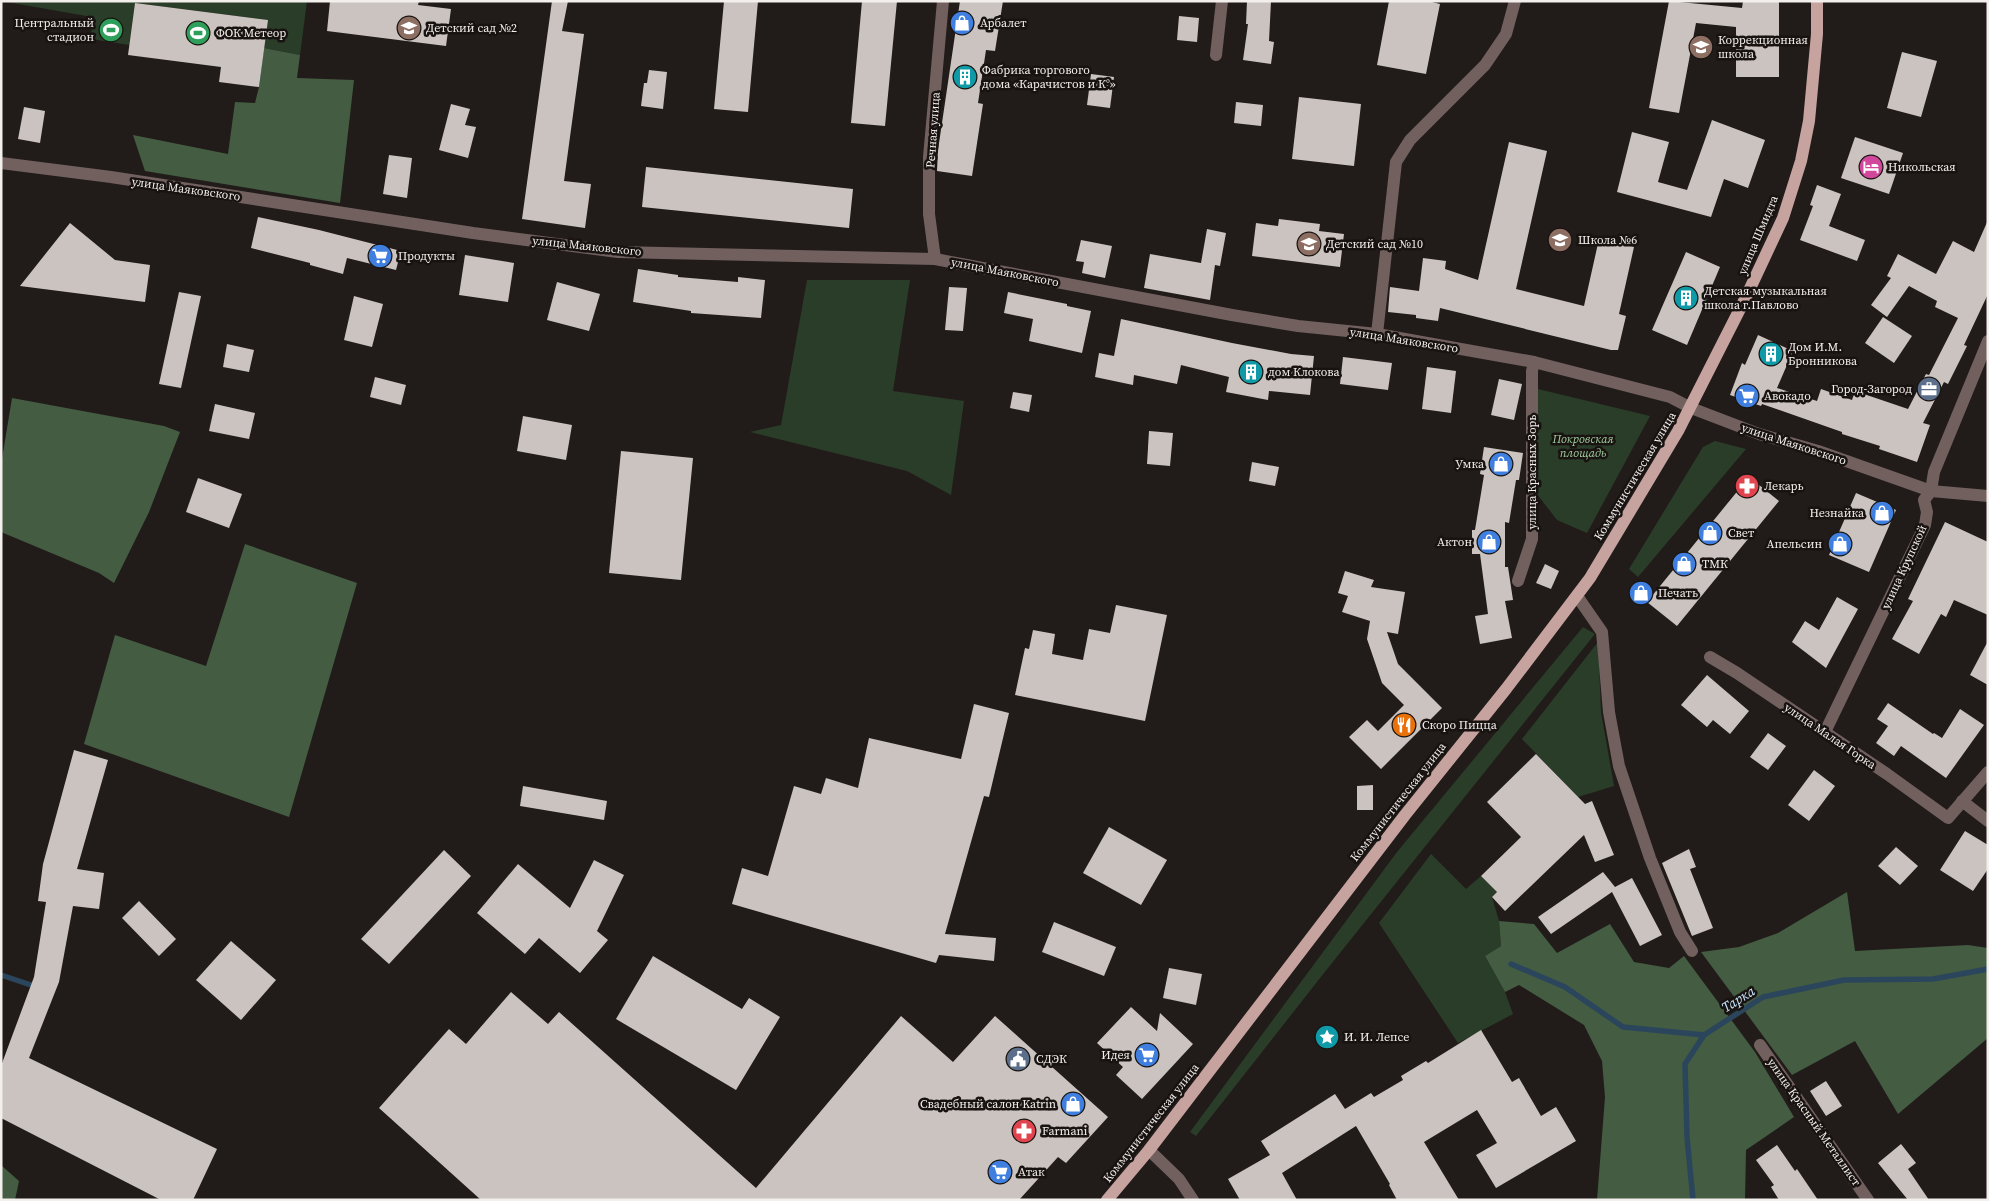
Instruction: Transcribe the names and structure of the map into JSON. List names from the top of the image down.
{
  "streets": {
    "main road": ["улица Шмидта", "Коммунистическая улица"],
    "street": [
      "Речная улица",
      "улица Маяковского",
      "улица Красных Зорь",
      "улица Крупской",
      "улица Малая Горка",
      "улица Красный Металлист"
    ]
  },
  "crossings": [
    ["Речная улица", "улица Маяковского"],
    ["улица Маяковского", "улица Шмидта"],
    ["улица Маяковского", "улица Красных Зорь"],
    ["улица Маяковского", "Коммунистическая улица"],
    ["улица Маяковского", "улица Крупской"],
    ["улица Шмидта", "Коммунистическая улица"],
    ["улица Крупской", "улица Малая Горка"]
  ],
  "water": ["Тарка"],
  "parks": ["Покровская площадь"],
  "places": {
    "shop": [
      "Арбалет",
      "Умка",
      "Незнайка",
      "Свет",
      "Актон",
      "Апельсин",
      "ТМК",
      "Печать",
      "Свадебный салон Katrin"
    ],
    "school or university": [
      "Детский сад №2",
      "Коррекционная школа",
      "Школа №6",
      "Детский сад №10"
    ],
    "sports": ["Центральный стадион", "ФОК Метеор"],
    "building": [
      "Фабрика торгового дома «Карачистов и К°»",
      "Детская музыкальная школа г.Павлово",
      "Дом И.М. Бронникова",
      "дом Клокова"
    ],
    "hotel": ["Никольская"],
    "supermarket": [
      "Продукты",
      "Авокадо",
      "Идея",
      "Атак"
    ],
    "office": ["Город-Загород"],
    "pharmacy": ["Лекарь", "Farmani"],
    "restaurant": ["Скоро Пицца"],
    "place": ["И. И. Лепсе"],
    "public building": ["СДЭК"]
  }
}
